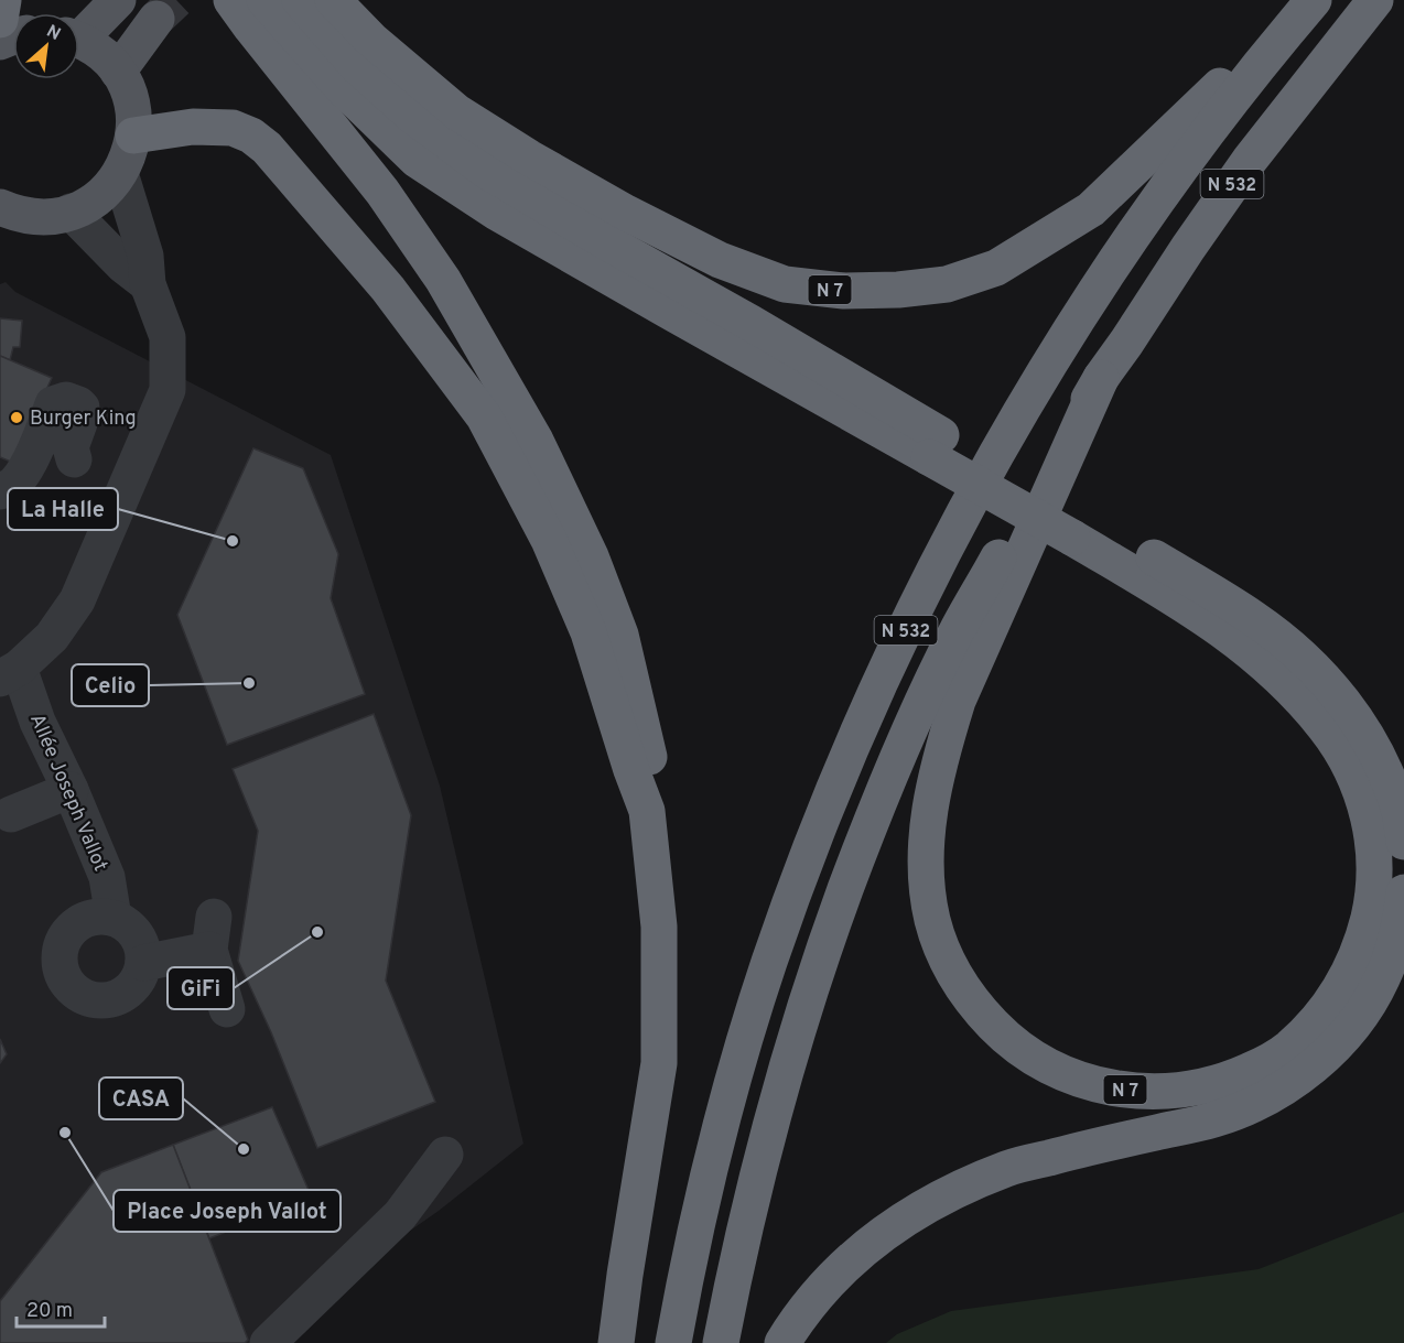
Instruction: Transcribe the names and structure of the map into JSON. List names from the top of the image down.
{
  "streets": {
    "highway": ["N 532", "N 7"],
    "street": ["Allée Joseph Vallot"]
  },
  "crossings": [
    ["N 532", "N 7"]
  ],
  "places": [
    "Burger King",
    "La Halle",
    "Celio",
    "GiFi",
    "Place Joseph Vallot",
    "CASA"
  ],
  "scale_bar": "20 m",
  "north": "top right"
}
